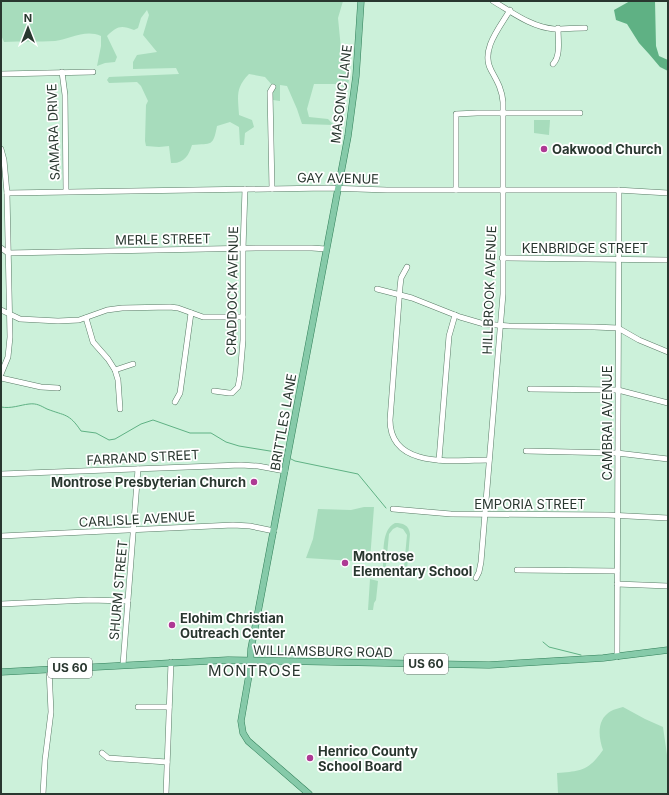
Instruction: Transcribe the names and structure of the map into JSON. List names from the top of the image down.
{
  "streets": {
    "main road": [
      "MASONIC LANE",
      "BRITTLES LANE",
      "WILLIAMSBURG ROAD",
      "US 60"
    ],
    "street": [
      "SAMARA DRIVE",
      "GAY AVENUE",
      "MERLE STREET",
      "KENBRIDGE STREET",
      "HILLBROOK AVENUE",
      "CRADDOCK AVENUE",
      "CAMBRAI AVENUE",
      "FARRAND STREET",
      "EMPORIA STREET",
      "CARLISLE AVENUE",
      "SHURM STREET"
    ]
  },
  "crossings": [
    ["MASONIC LANE", "GAY AVENUE"],
    ["MASONIC LANE", "BRITTLES LANE"],
    ["SAMARA DRIVE", "GAY AVENUE"],
    ["GAY AVENUE", "HILLBROOK AVENUE"],
    ["GAY AVENUE", "CRADDOCK AVENUE"],
    ["GAY AVENUE", "BRITTLES LANE"],
    ["GAY AVENUE", "CAMBRAI AVENUE"],
    ["MERLE STREET", "CRADDOCK AVENUE"],
    ["MERLE STREET", "BRITTLES LANE"],
    ["KENBRIDGE STREET", "HILLBROOK AVENUE"],
    ["KENBRIDGE STREET", "CAMBRAI AVENUE"],
    ["HILLBROOK AVENUE", "EMPORIA STREET"],
    ["BRITTLES LANE", "FARRAND STREET"],
    ["BRITTLES LANE", "CARLISLE AVENUE"],
    ["BRITTLES LANE", "WILLIAMSBURG ROAD"],
    ["CAMBRAI AVENUE", "EMPORIA STREET"],
    ["CAMBRAI AVENUE", "WILLIAMSBURG ROAD"],
    ["FARRAND STREET", "SHURM STREET"],
    ["CARLISLE AVENUE", "SHURM STREET"],
    ["SHURM STREET", "WILLIAMSBURG ROAD"]
  ],
  "districts": ["MONTROSE"],
  "places": [
    "Oakwood Church",
    "Montrose Presbyterian Church",
    "Montrose Elementary School",
    "Elohim Christian Outreach Center",
    "Henrico County School Board"
  ],
  "north": "top"
}
